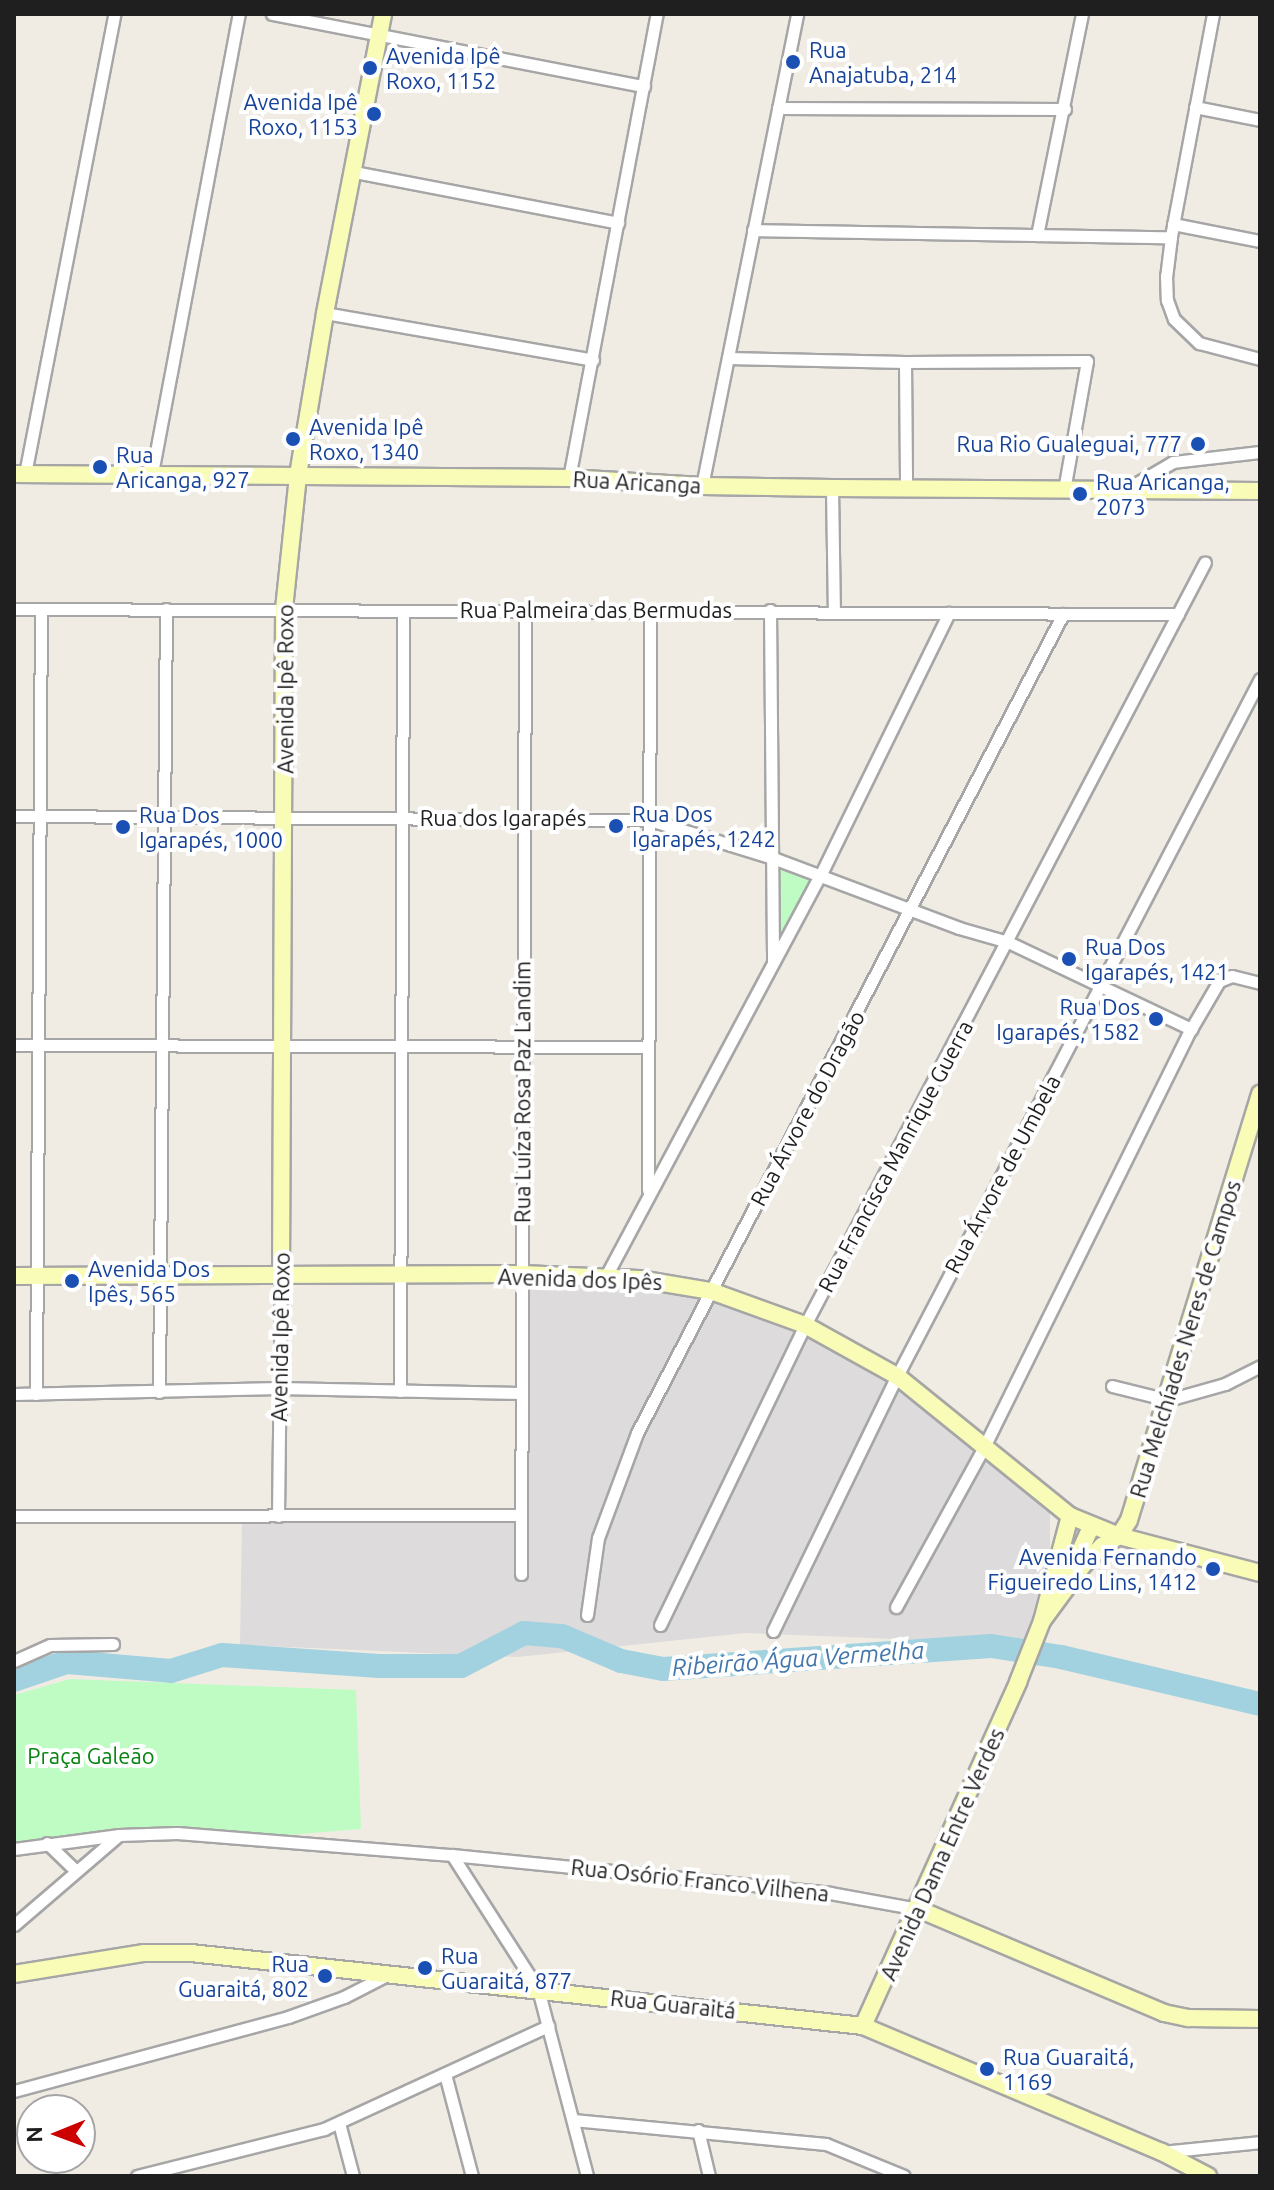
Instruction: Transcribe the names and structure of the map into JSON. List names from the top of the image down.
{
  "streets": {
    "street": [
      "Rua Aricanga",
      "Rua Palmeira das Bermudas",
      "Avenida Ipê Roxo",
      "Rua dos Igarapés",
      "Rua Luíza Rosa Paz Landim",
      "Rua Árvore do Dragão",
      "Rua Francisca Manrique Guerra",
      "Rua Árvore de Umbela",
      "Avenida dos Ipês",
      "Rua Melchíades Neres de Campos",
      "Avenida Dama Entre Verdes",
      "Rua Osório Franco Vilhena",
      "Rua Guaraitá"
    ]
  },
  "crossings": [
    ["Rua Aricanga", "Avenida Ipê Roxo"],
    ["Rua Palmeira das Bermudas", "Avenida Ipê Roxo"],
    ["Rua Palmeira das Bermudas", "Rua Luíza Rosa Paz Landim"],
    ["Rua Palmeira das Bermudas", "Rua Árvore do Dragão"],
    ["Rua Palmeira das Bermudas", "Rua Francisca Manrique Guerra"],
    ["Avenida Ipê Roxo", "Rua dos Igarapés"],
    ["Avenida Ipê Roxo", "Avenida dos Ipês"],
    ["Rua dos Igarapés", "Rua Luíza Rosa Paz Landim"],
    ["Rua dos Igarapés", "Rua Árvore do Dragão"],
    ["Rua dos Igarapés", "Rua Francisca Manrique Guerra"],
    ["Rua dos Igarapés", "Rua Árvore de Umbela"],
    ["Rua Luíza Rosa Paz Landim", "Avenida dos Ipês"],
    ["Rua Árvore do Dragão", "Avenida dos Ipês"],
    ["Rua Francisca Manrique Guerra", "Avenida dos Ipês"],
    ["Rua Árvore de Umbela", "Avenida dos Ipês"],
    ["Avenida dos Ipês", "Rua Melchíades Neres de Campos"],
    ["Avenida Dama Entre Verdes", "Rua Osório Franco Vilhena"],
    ["Avenida Dama Entre Verdes", "Rua Guaraitá"]
  ],
  "water": ["Ribeirão Água Vermelha"],
  "parks": ["Praça Galeão"],
  "places": [
    "Rua Anajatuba, 214",
    "Avenida Ipê Roxo, 1152",
    "Avenida Ipê Roxo, 1153",
    "Avenida Ipê Roxo, 1340",
    "Rua Rio Gualeguai, 777",
    "Rua Aricanga, 927",
    "Rua Aricanga, 2073",
    "Rua Dos Igarapés, 1242",
    "Rua Dos Igarapés, 1000",
    "Rua Dos Igarapés, 1421",
    "Rua Dos Igarapés, 1582",
    "Avenida Dos Ipês, 565",
    "Avenida Fernando Figueiredo Lins, 1412",
    "Rua Guaraitá, 877",
    "Rua Guaraitá, 802",
    "Rua Guaraitá, 1169"
  ],
  "north": "left"
}
